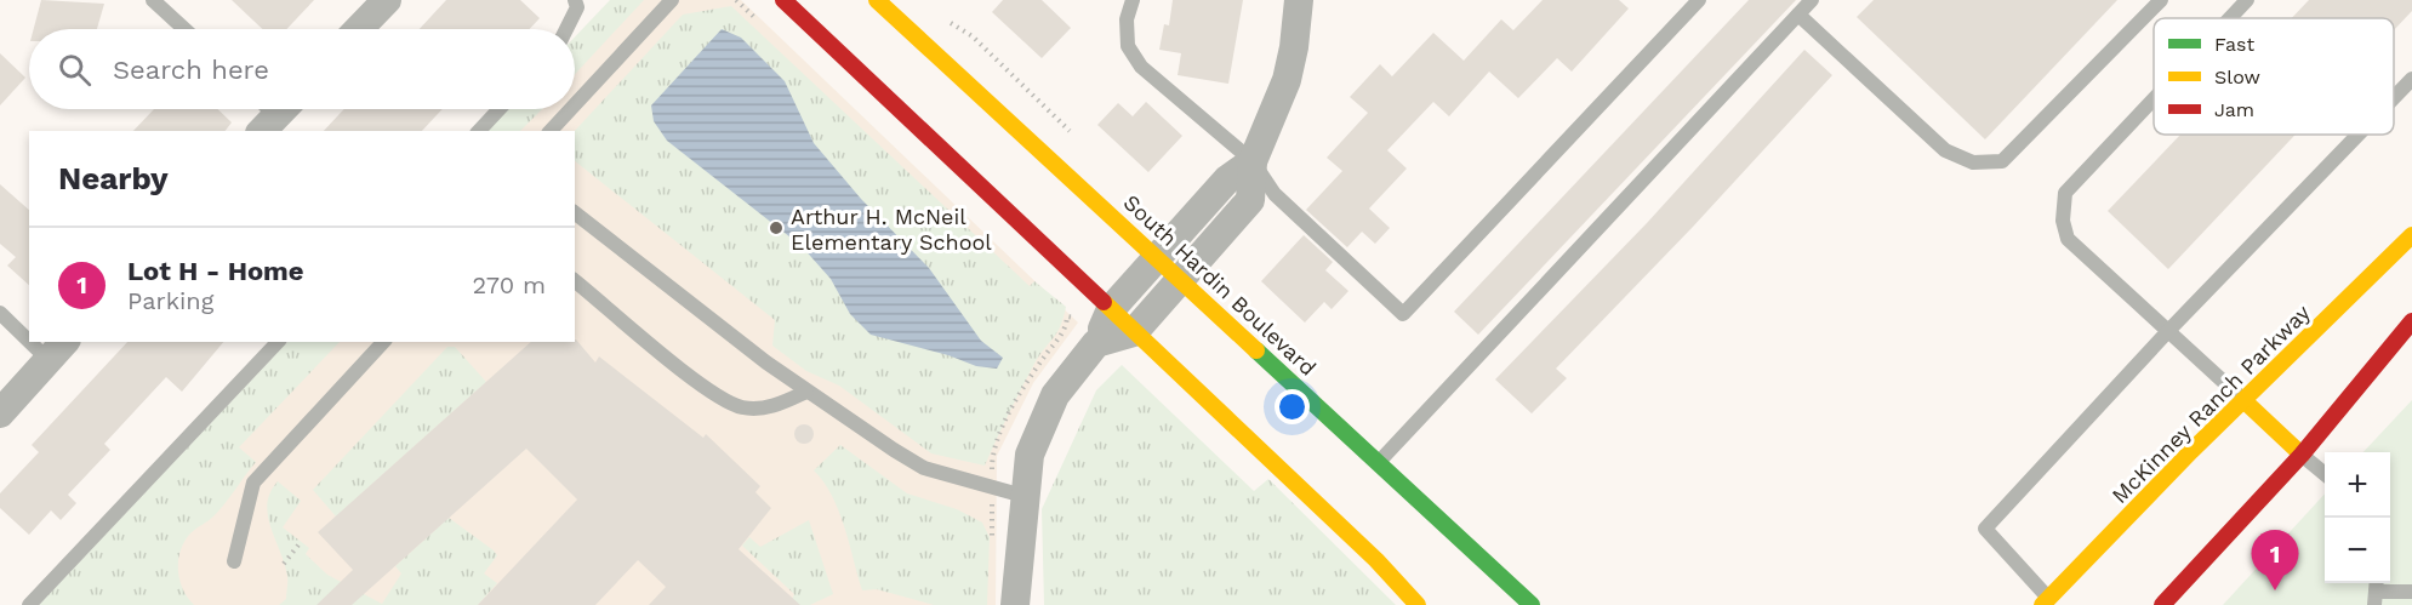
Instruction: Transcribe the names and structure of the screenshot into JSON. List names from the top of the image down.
{
  "streets": {
    "main road": ["South Hardin Boulevard", "McKinney Ranch Parkway"]
  },
  "places": ["Arthur H. McNeil Elementary School"],
  "legend": ["Fast", "Slow", "Jam"],
  "page": {
    "search": "Search here",
    "heading": "Nearby",
    "list": [
      {
        "mark": "1",
        "name": "Lot H - Home",
        "note": "Parking",
        "value": "270 m"
      }
    ],
    "map_buttons": ["+", "−"],
    "pins": "1"
  }
}
